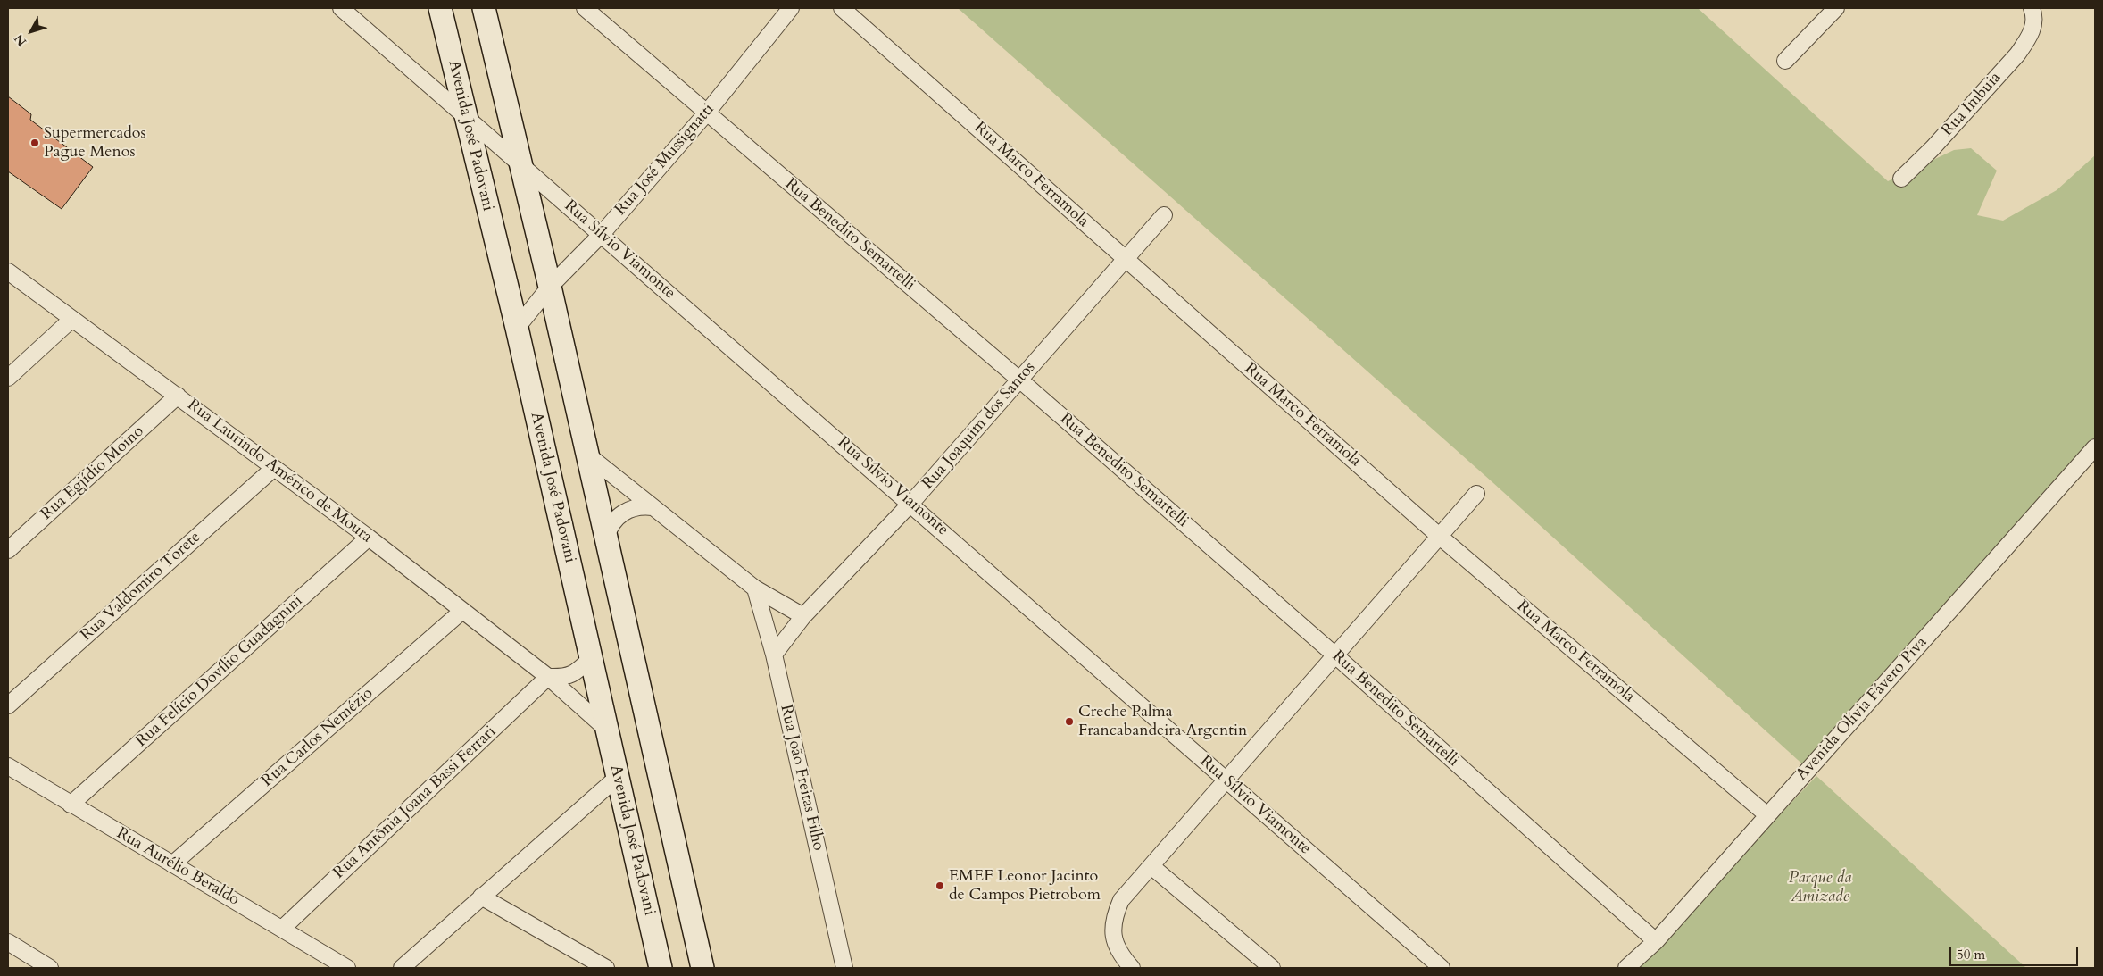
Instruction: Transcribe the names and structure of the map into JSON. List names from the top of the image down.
{
  "streets": {
    "street": [
      "Rua Imbuia",
      "Avenida José Padovani",
      "Rua José Mussignatti",
      "Rua Marco Ferramola",
      "Rua Benedito Semartelli",
      "Rua Sílvio Viamonte",
      "Rua Joaquim dos Santos",
      "Rua Laurindo Américo de Moura",
      "Rua Egjídio Moino",
      "Rua Valdomiro Torete",
      "Rua Felício Dovílio Guadagnini",
      "Avenida Olívia Fávero Piva",
      "Rua Carlos Nemézio",
      "Rua João Freitas Filho",
      "Rua Antônia Joana Bassi Ferrari",
      "Rua Aurélio Beraldo"
    ]
  },
  "crossings": [
    ["Avenida José Padovani", "Rua José Mussignatti"],
    ["Avenida José Padovani", "Rua Sílvio Viamonte"],
    ["Avenida José Padovani", "Rua Laurindo Américo de Moura"],
    ["Rua José Mussignatti", "Rua Benedito Semartelli"],
    ["Rua José Mussignatti", "Rua Sílvio Viamonte"],
    ["Rua Marco Ferramola", "Rua Joaquim dos Santos"],
    ["Rua Marco Ferramola", "Avenida Olívia Fávero Piva"],
    ["Rua Benedito Semartelli", "Rua Joaquim dos Santos"],
    ["Rua Benedito Semartelli", "Avenida Olívia Fávero Piva"],
    ["Rua Sílvio Viamonte", "Rua Joaquim dos Santos"],
    ["Rua Joaquim dos Santos", "Rua João Freitas Filho"],
    ["Rua Laurindo Américo de Moura", "Rua Egjídio Moino"],
    ["Rua Laurindo Américo de Moura", "Rua Valdomiro Torete"],
    ["Rua Laurindo Américo de Moura", "Rua Felício Dovílio Guadagnini"],
    ["Rua Laurindo Américo de Moura", "Rua Carlos Nemézio"],
    ["Rua Laurindo Américo de Moura", "Rua Antônia Joana Bassi Ferrari"],
    ["Rua Felício Dovílio Guadagnini", "Rua Aurélio Beraldo"],
    ["Rua Carlos Nemézio", "Rua Aurélio Beraldo"],
    ["Rua Antônia Joana Bassi Ferrari", "Rua Aurélio Beraldo"]
  ],
  "parks": ["Parque da Amizade"],
  "places": ["Supermercados Pague Menos", "Creche Palma Francabandeira Argentin", "EMEF Leonor Jacinto de Campos Pietrobom"],
  "scale_bar": "50 m",
  "north": "bottom left"
}
